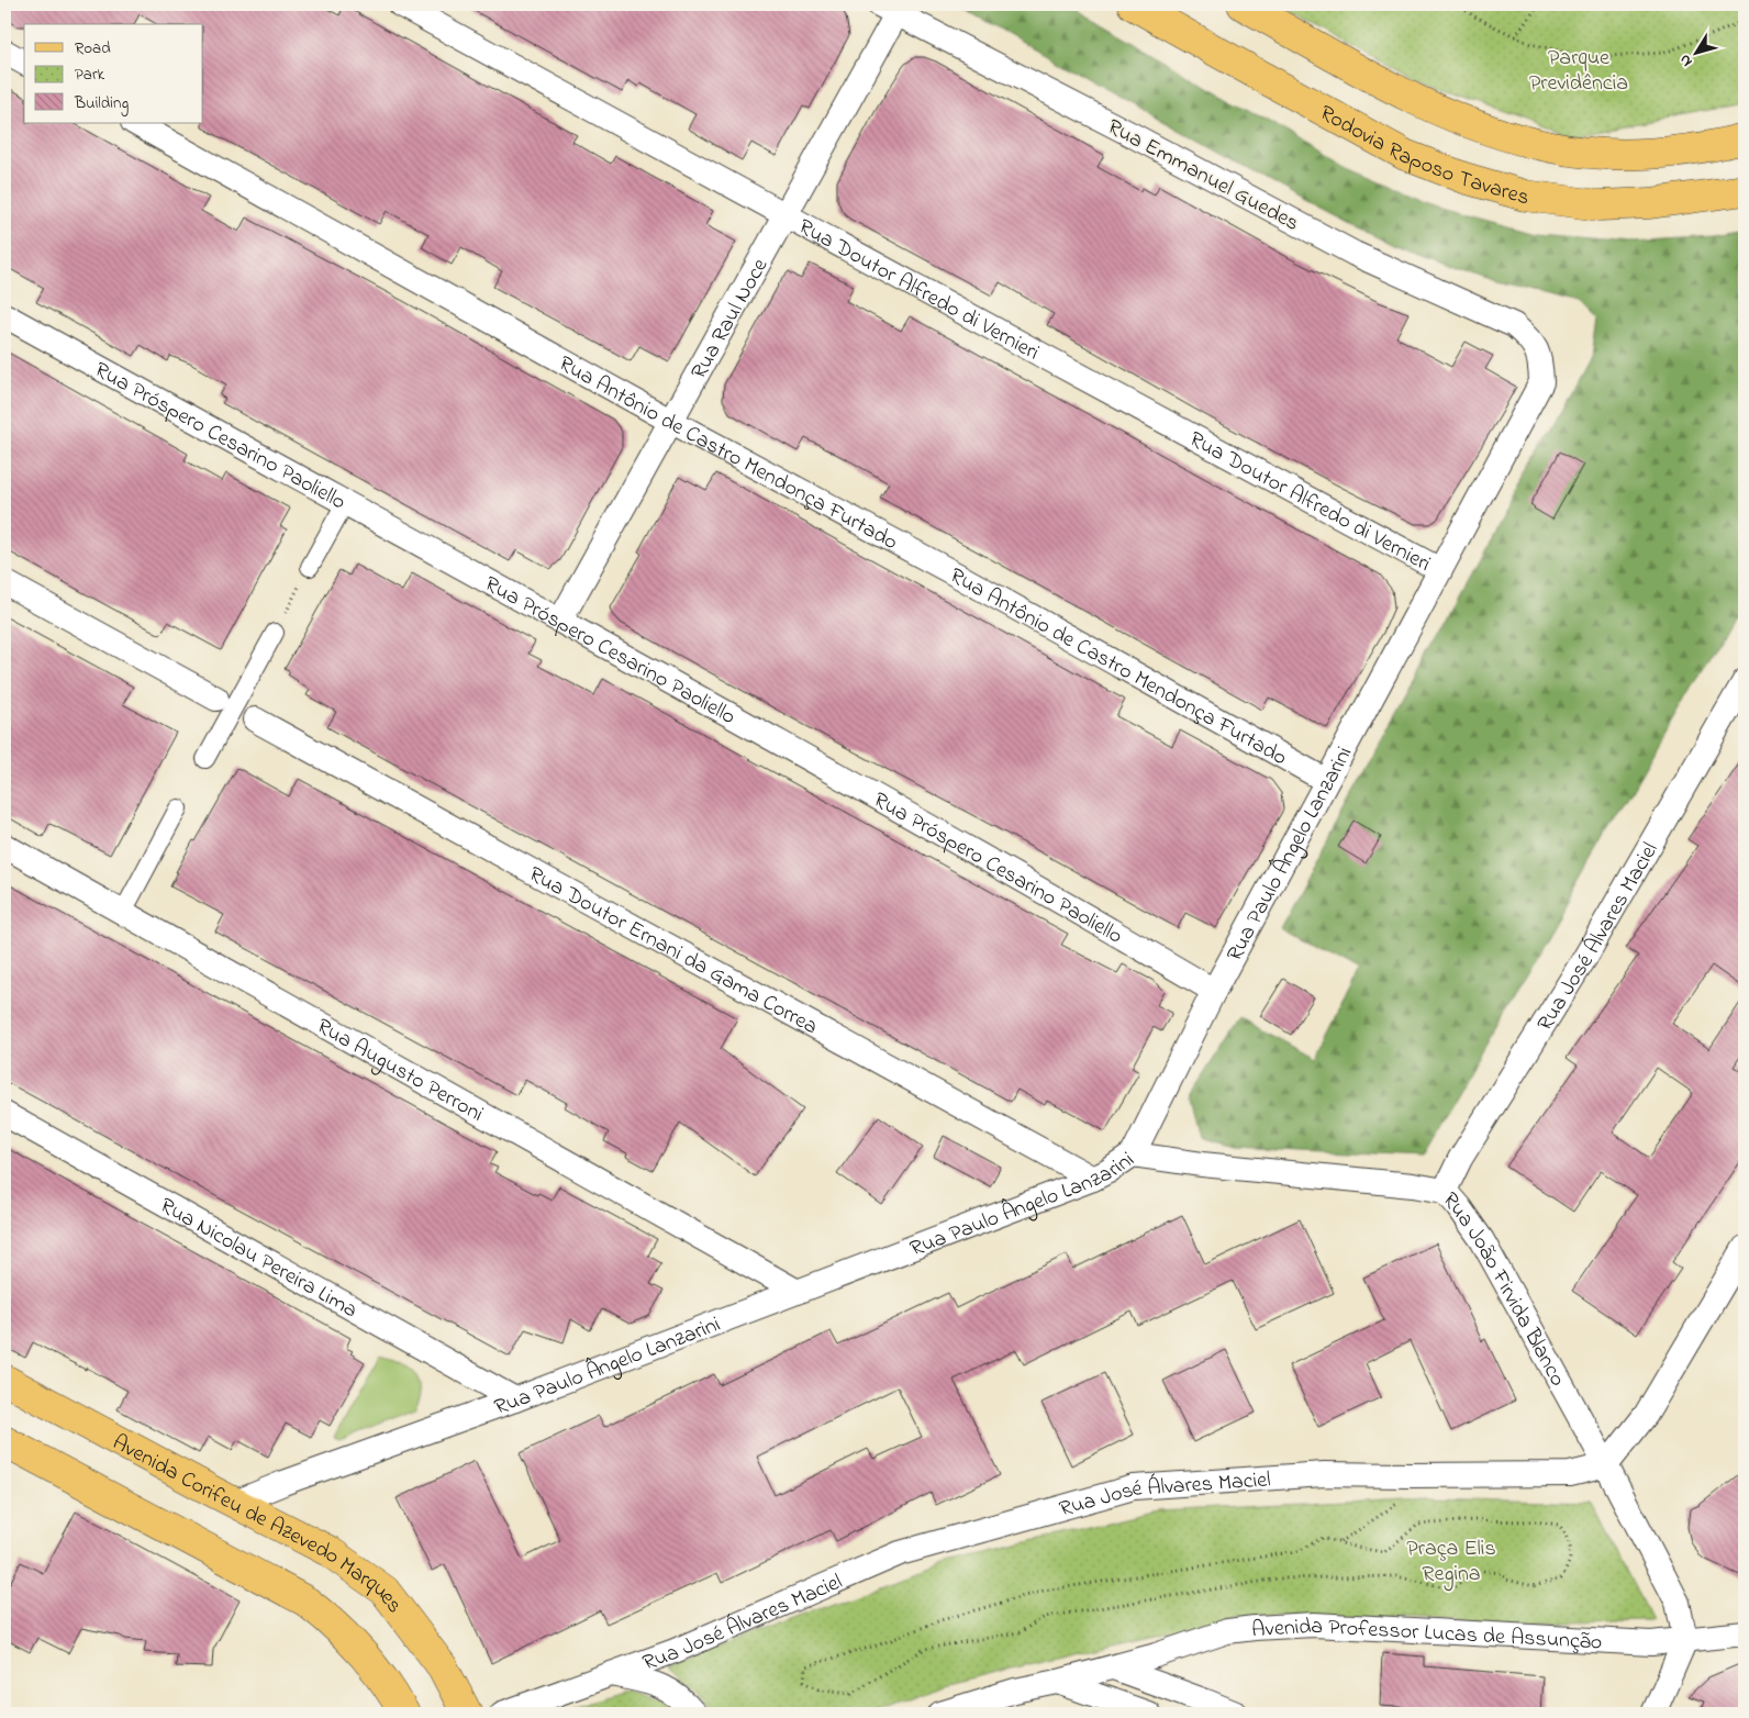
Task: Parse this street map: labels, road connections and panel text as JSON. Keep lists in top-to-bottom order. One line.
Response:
{"streets":{"main road":["Rodovia Raposo Tavares","Avenida Corifeu de Azevedo Marques"],"street":["Rua Emmanuel Guedes","Rua Doutor Alfredo di Vernieri","Rua Raul Noce","Rua Próspero Cesarino Paoliello","Rua Antônio de Castro Mendonça Furtado","Rua Paulo Ângelo Lanzarini","Rua José Álvares Maciel","Rua Doutor Ernani da Gama Correa","Rua Augusto Perroni","Rua Nicolau Pereira Lima","Rua João Firvida Blanco","Avenida Professor Lucas de Assunção"]},"crossings":[["Rua Emmanuel Guedes","Rua Raul Noce"],["Rua Emmanuel Guedes","Rua Paulo Ângelo Lanzarini"],["Rua Doutor Alfredo di Vernieri","Rua Raul Noce"],["Rua Doutor Alfredo di Vernieri","Rua Paulo Ângelo Lanzarini"],["Rua Raul Noce","Rua Próspero Cesarino Paoliello"],["Rua Raul Noce","Rua Antônio de Castro Mendonça Furtado"],["Rua Próspero Cesarino Paoliello","Rua Paulo Ângelo Lanzarini"],["Rua Antônio de Castro Mendonça Furtado","Rua Paulo Ângelo Lanzarini"],["Rua Paulo Ângelo Lanzarini","Rua Doutor Ernani da Gama Correa"],["Rua Paulo Ângelo Lanzarini","Rua Augusto Perroni"],["Rua Paulo Ângelo Lanzarini","Rua Nicolau Pereira Lima"],["Rua Paulo Ângelo Lanzarini","Rua João Firvida Blanco"],["Rua Paulo Ângelo Lanzarini","Avenida Corifeu de Azevedo Marques"],["Rua José Álvares Maciel","Rua João Firvida Blanco"],["Rua João Firvida Blanco","Avenida Professor Lucas de Assunção"]],"parks":["Parque Previdência","Praça Elis Regina"],"legend":["Road","Park","Building"],"north":"bottom left"}
